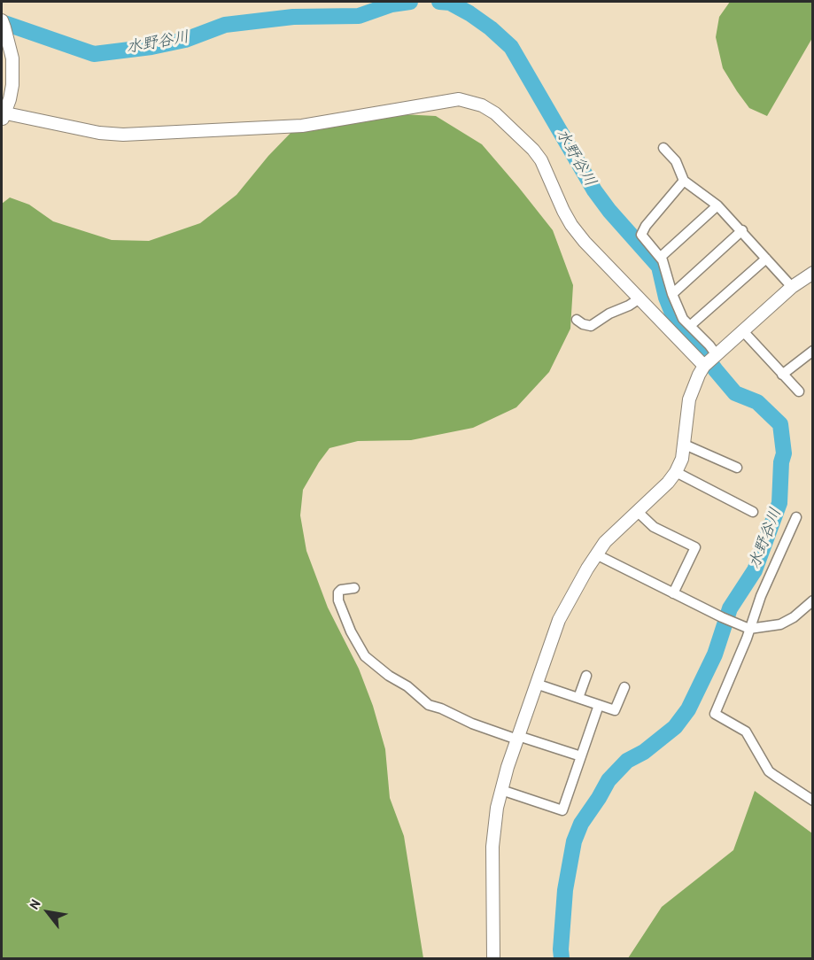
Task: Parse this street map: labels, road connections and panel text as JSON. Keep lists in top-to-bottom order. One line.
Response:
{"water":["水野谷川"],"north":"top left"}
